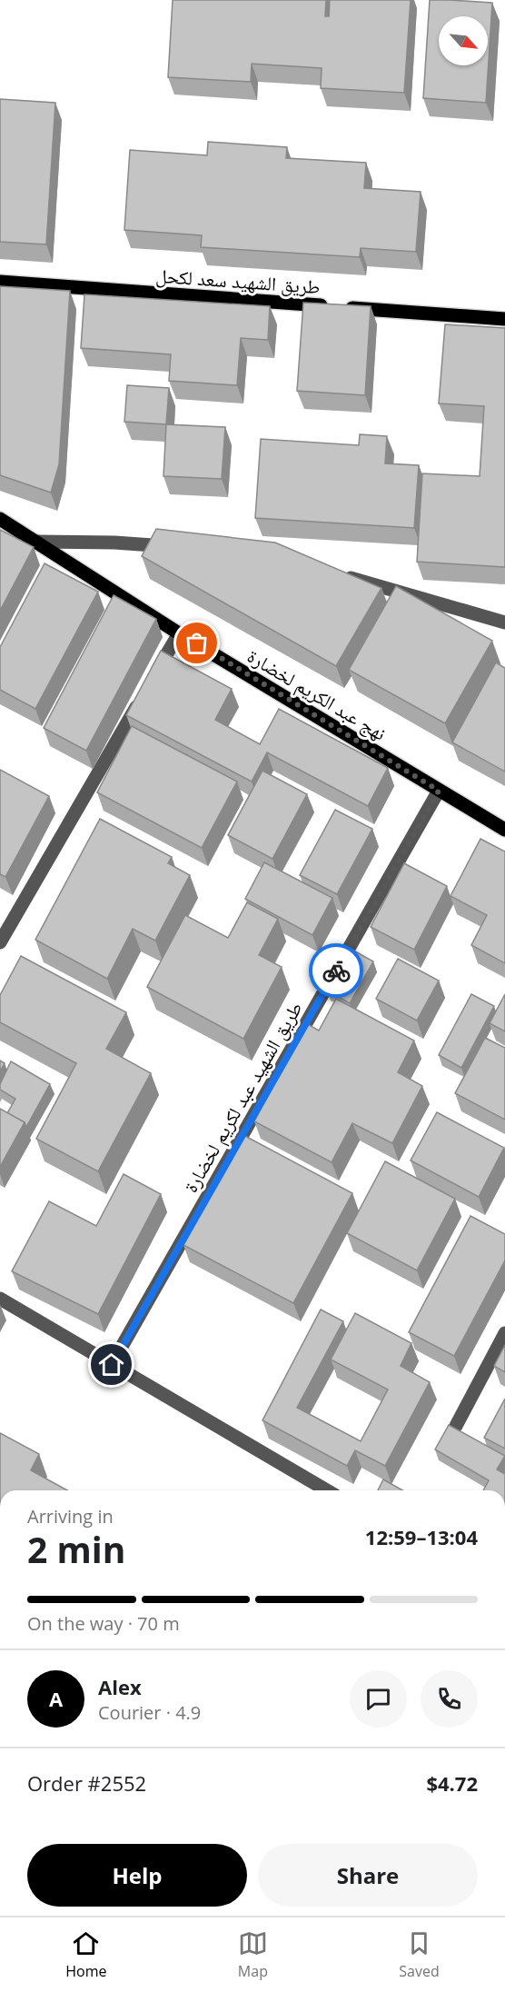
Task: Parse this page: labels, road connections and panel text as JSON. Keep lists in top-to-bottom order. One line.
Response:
{"streets":{"main road":["طريق الشهيد سعد لكحل","نهج عبد الكريم لخضارة"],"street":["طريق الشهيد عبد لكريم لخضارة"]},"crossings":[["نهج عبد الكريم لخضارة","طريق الشهيد عبد لكريم لخضارة"]],"north":"bottom right","page":{"heading":["2 min","Arriving in","12:59–13:04"],"panel":["Alex","Courier · 4.9","Order #2552","$4.72"],"bar":"On the way · 70 m","round":"A","buttons":["Help","Share"],"tabs":["Home","Map","Saved"]}}
